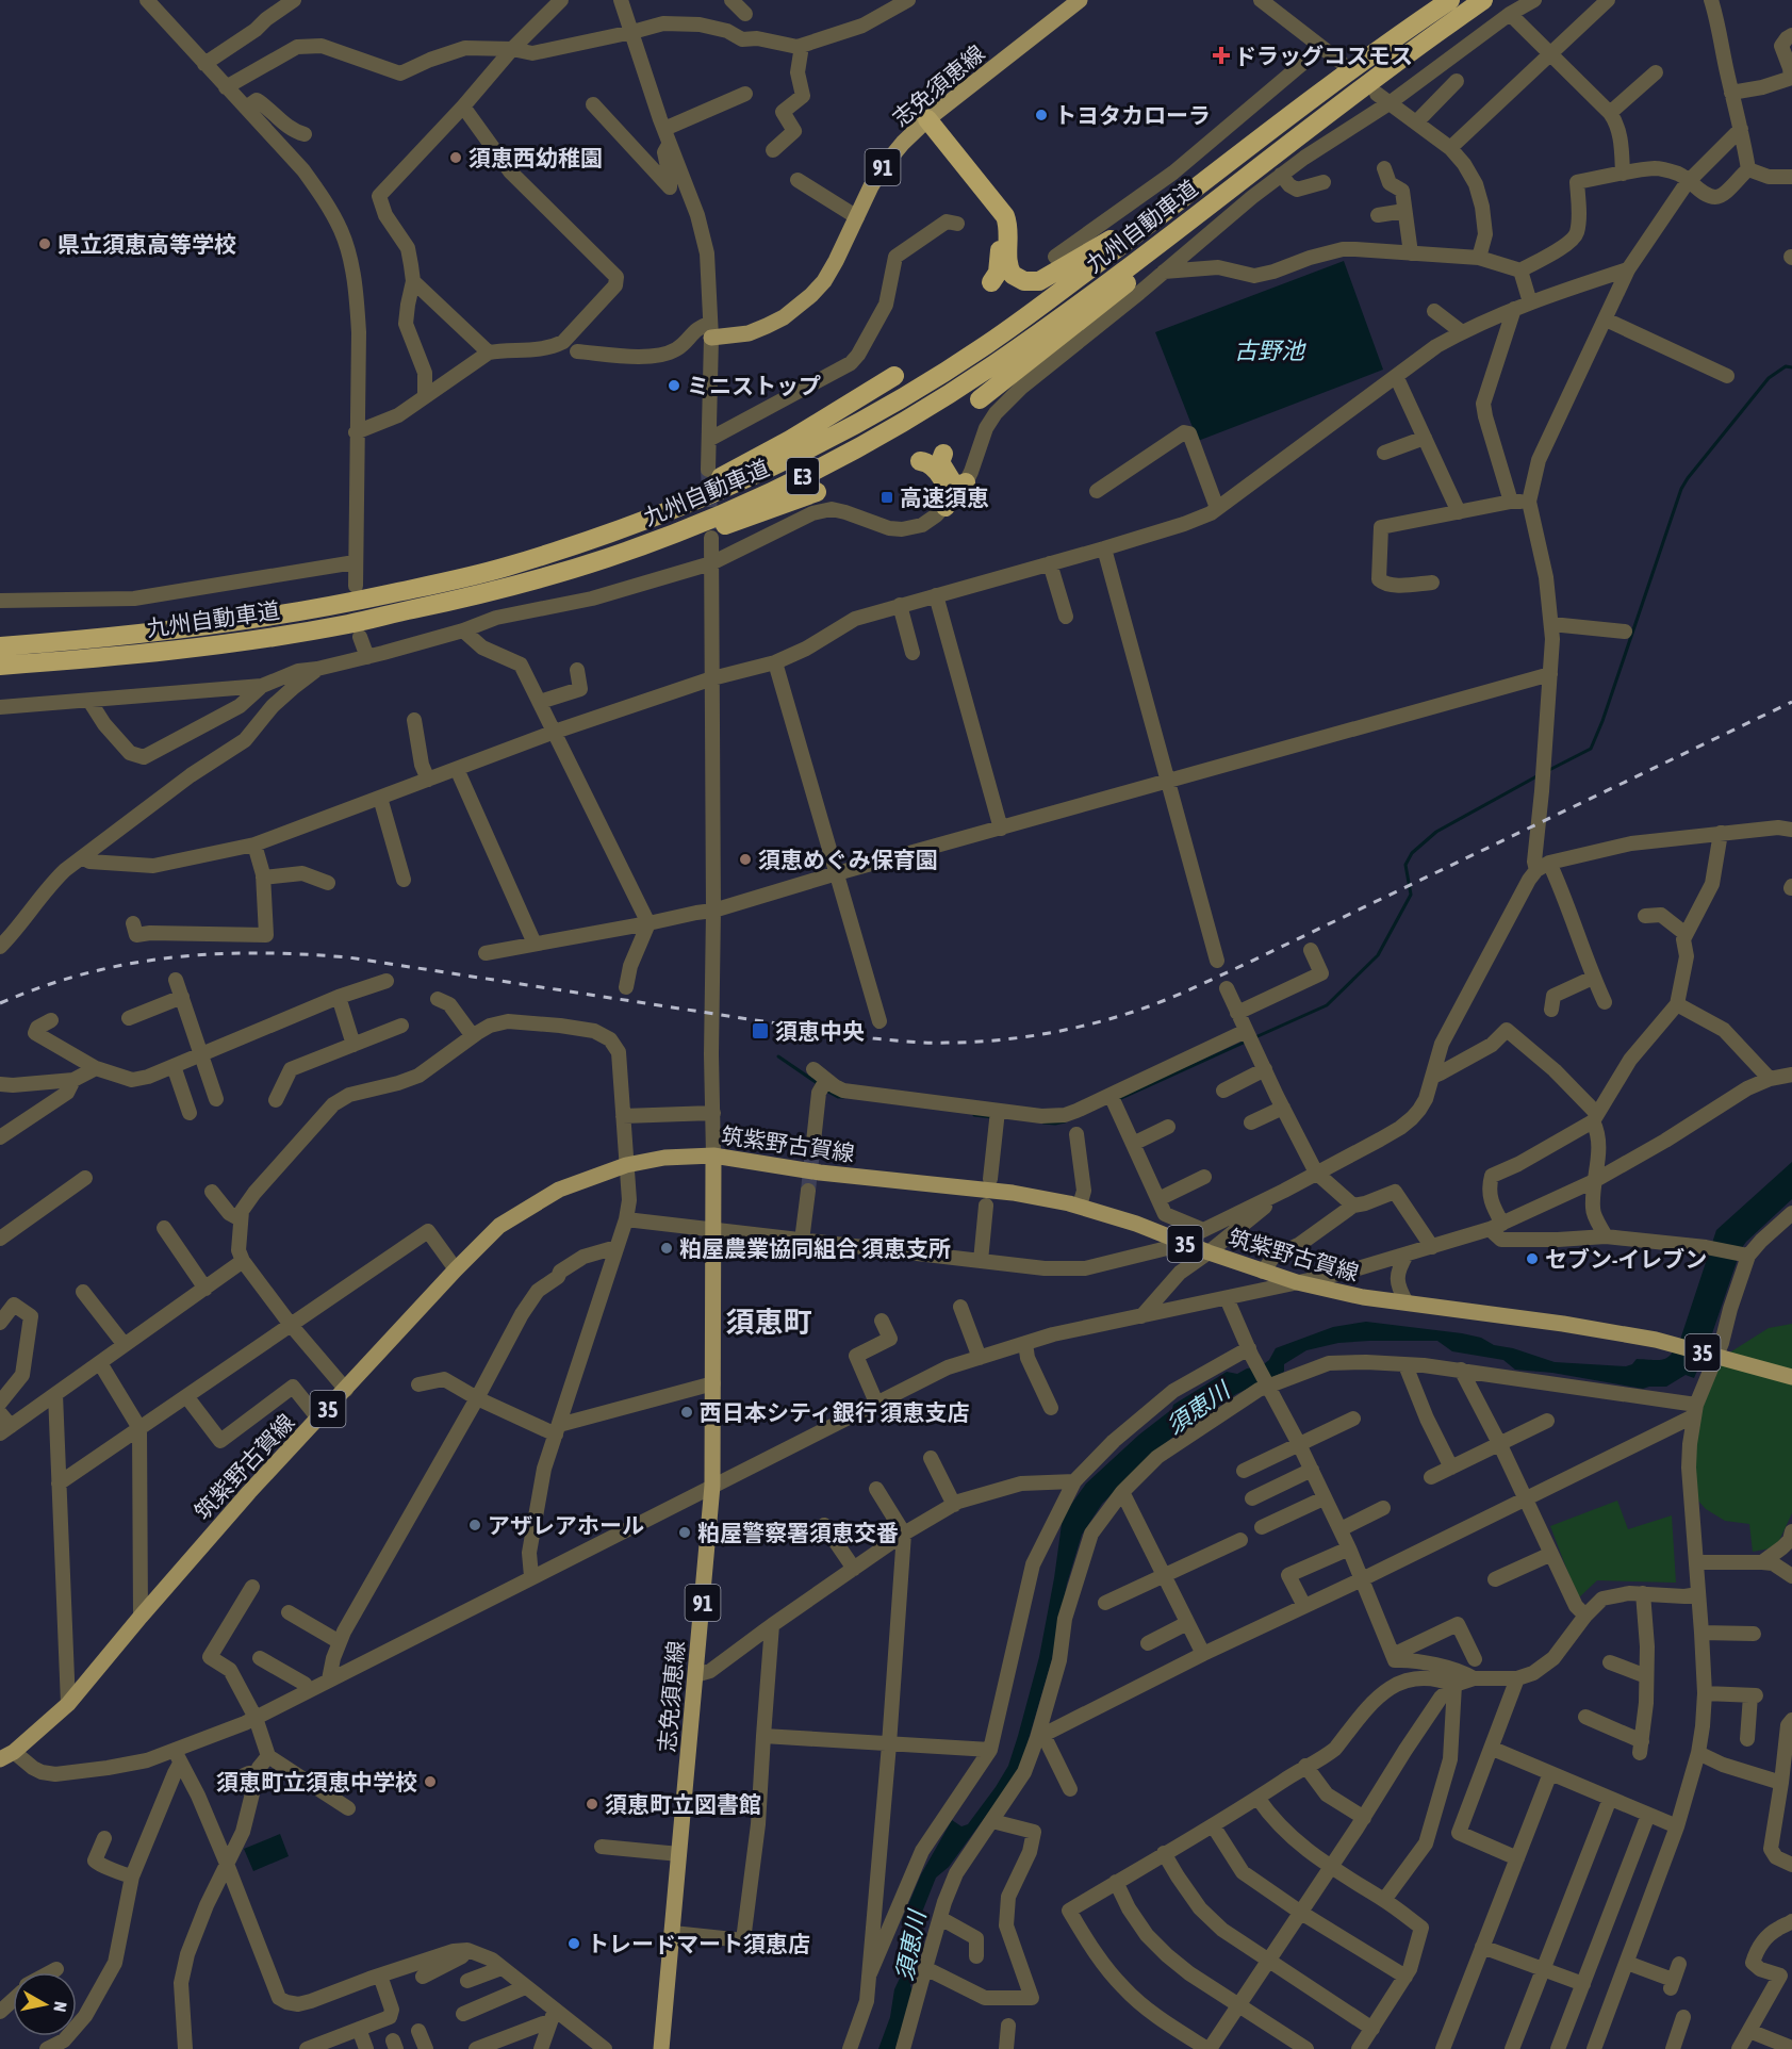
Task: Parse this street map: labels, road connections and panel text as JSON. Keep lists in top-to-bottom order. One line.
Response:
{"streets":{"highway":["九州自動車道","E3"],"main road":["志免須恵線","91","筑紫野古賀線","35"]},"crossings":[["志免須恵線","筑紫野古賀線"]],"districts":["須恵町"],"water":["古野池","須恵川"],"places":{"health":["ドラッグコスモス"],"other":["トヨタカローラ","須恵西幼稚園","県立須恵高等学校","ミニストップ","須恵めぐみ保育園","粕屋農業協同組合 須恵支所","セブン-イレブン","西日本シティ銀行 須恵支店","アザレアホール","粕屋警察署須恵交番","須恵町立須恵中学校","須恵町立図書館","トレードマート須恵店"],"transit":["高速須恵","須恵中央"]},"north":"right"}
